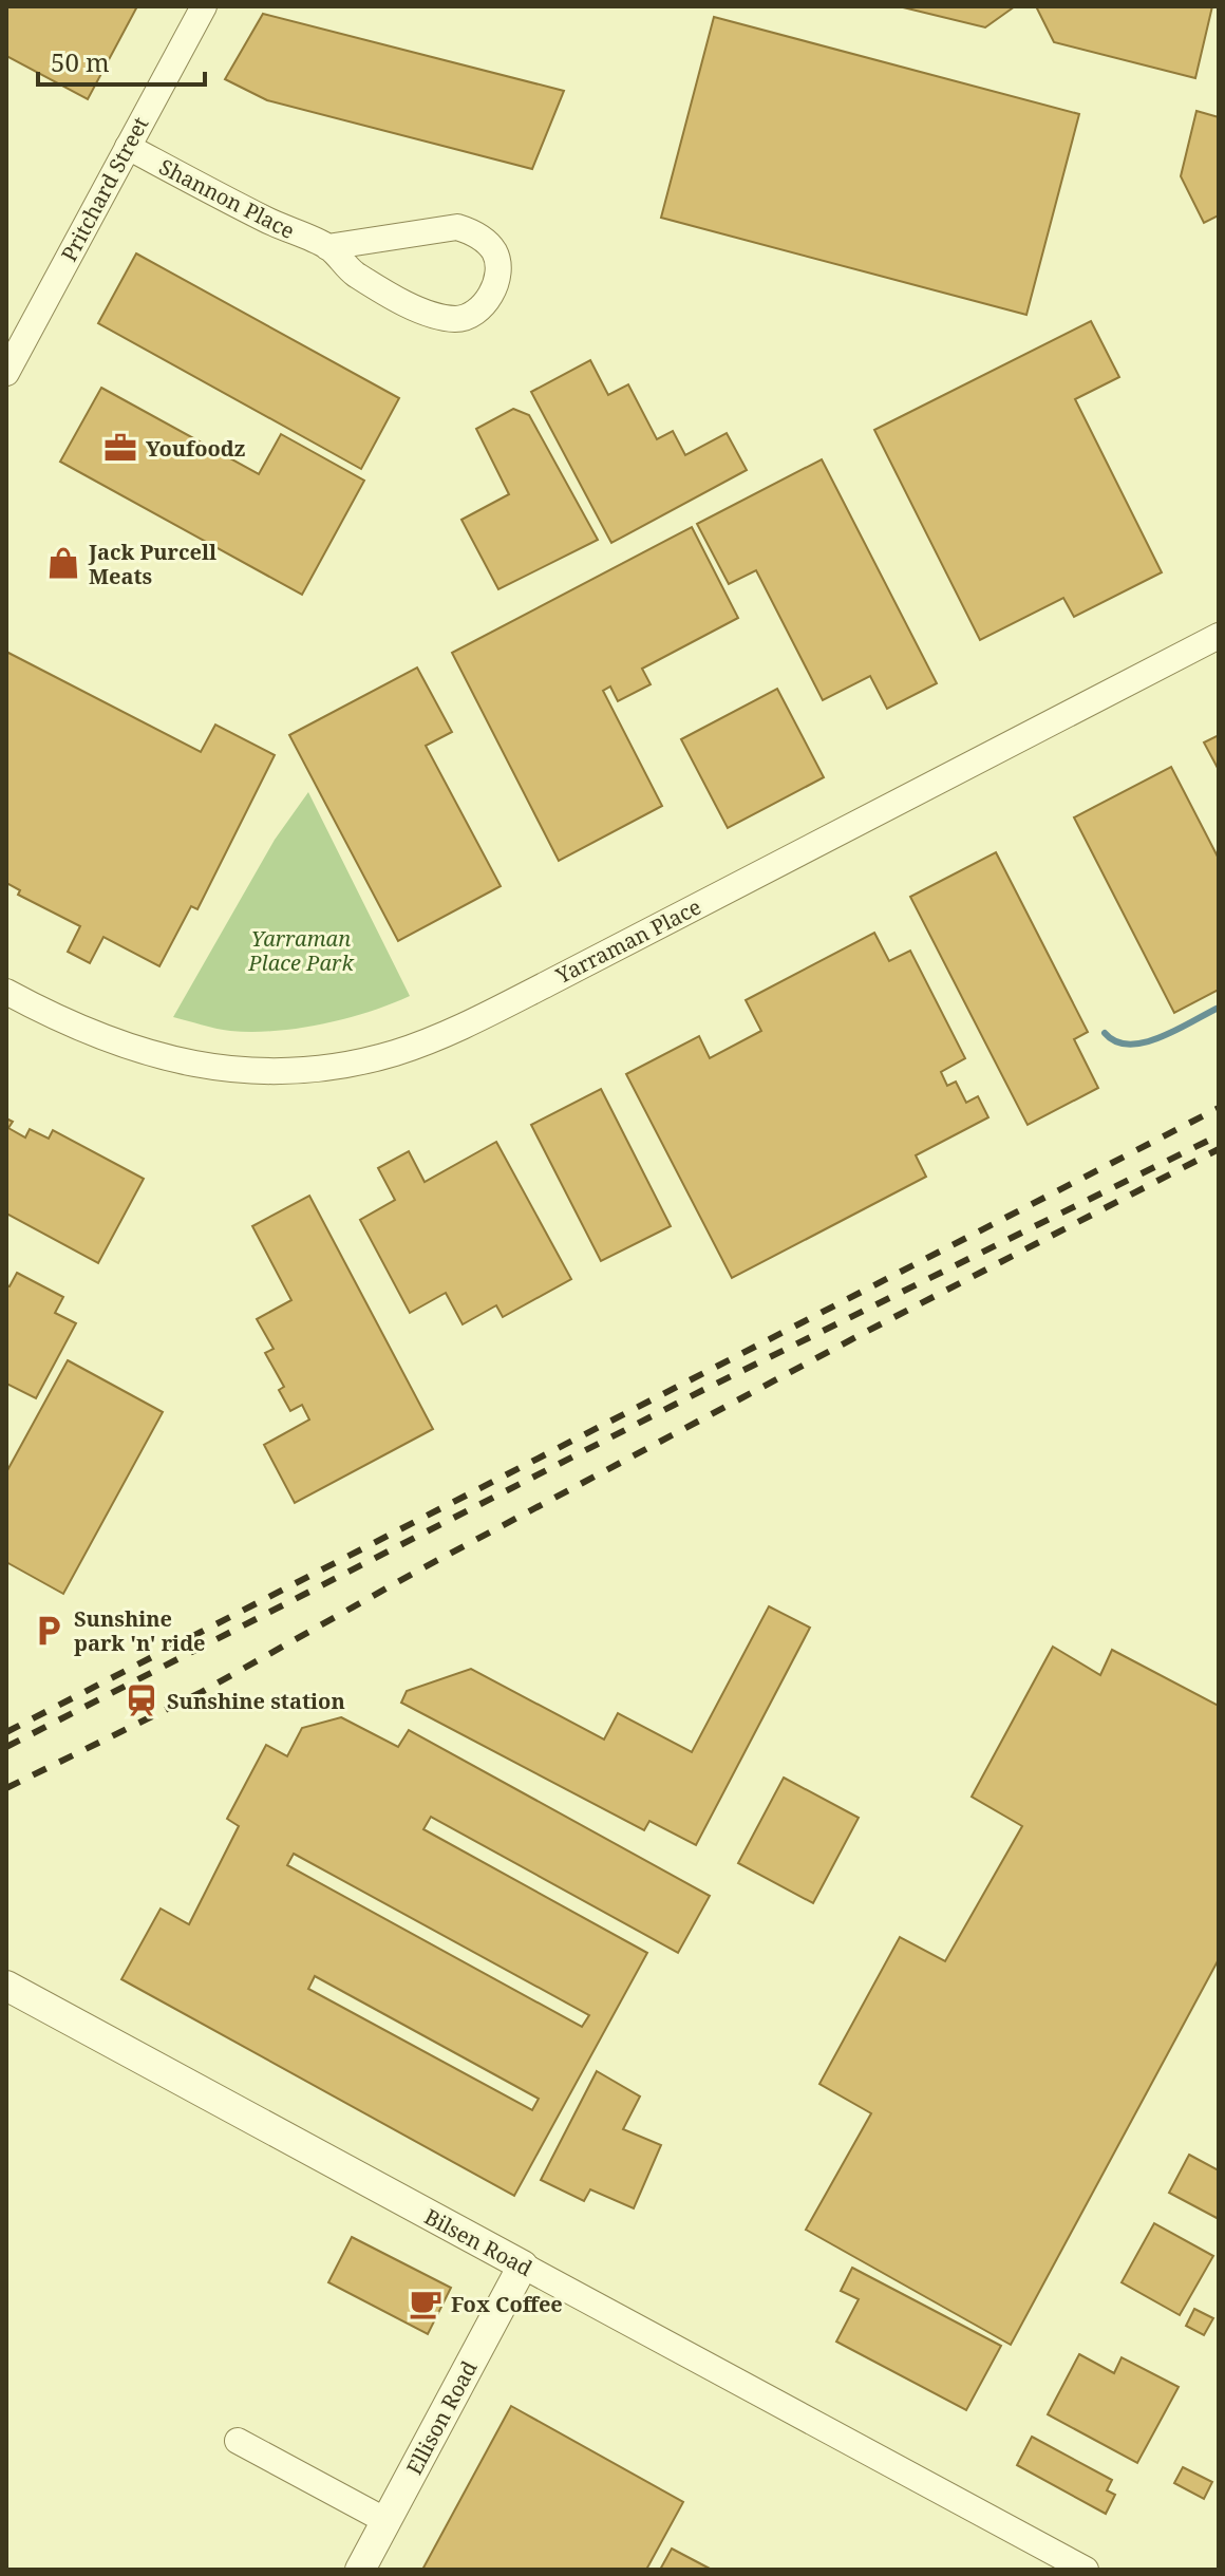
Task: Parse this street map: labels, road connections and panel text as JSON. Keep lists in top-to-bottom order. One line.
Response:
{"streets":{"street":["Pritchard Street","Shannon Place","Yarraman Place","Bilsen Road","Ellison Road"]},"crossings":[["Pritchard Street","Shannon Place"],["Bilsen Road","Ellison Road"]],"parks":["Yarraman Place Park"],"places":{"office":["Youfoodz"],"shop":["Jack Purcell Meats"],"parking":["Sunshine park 'n' ride"],"station":["Sunshine station"],"cafe":["Fox Coffee"]},"scale_bar":"50 m"}
